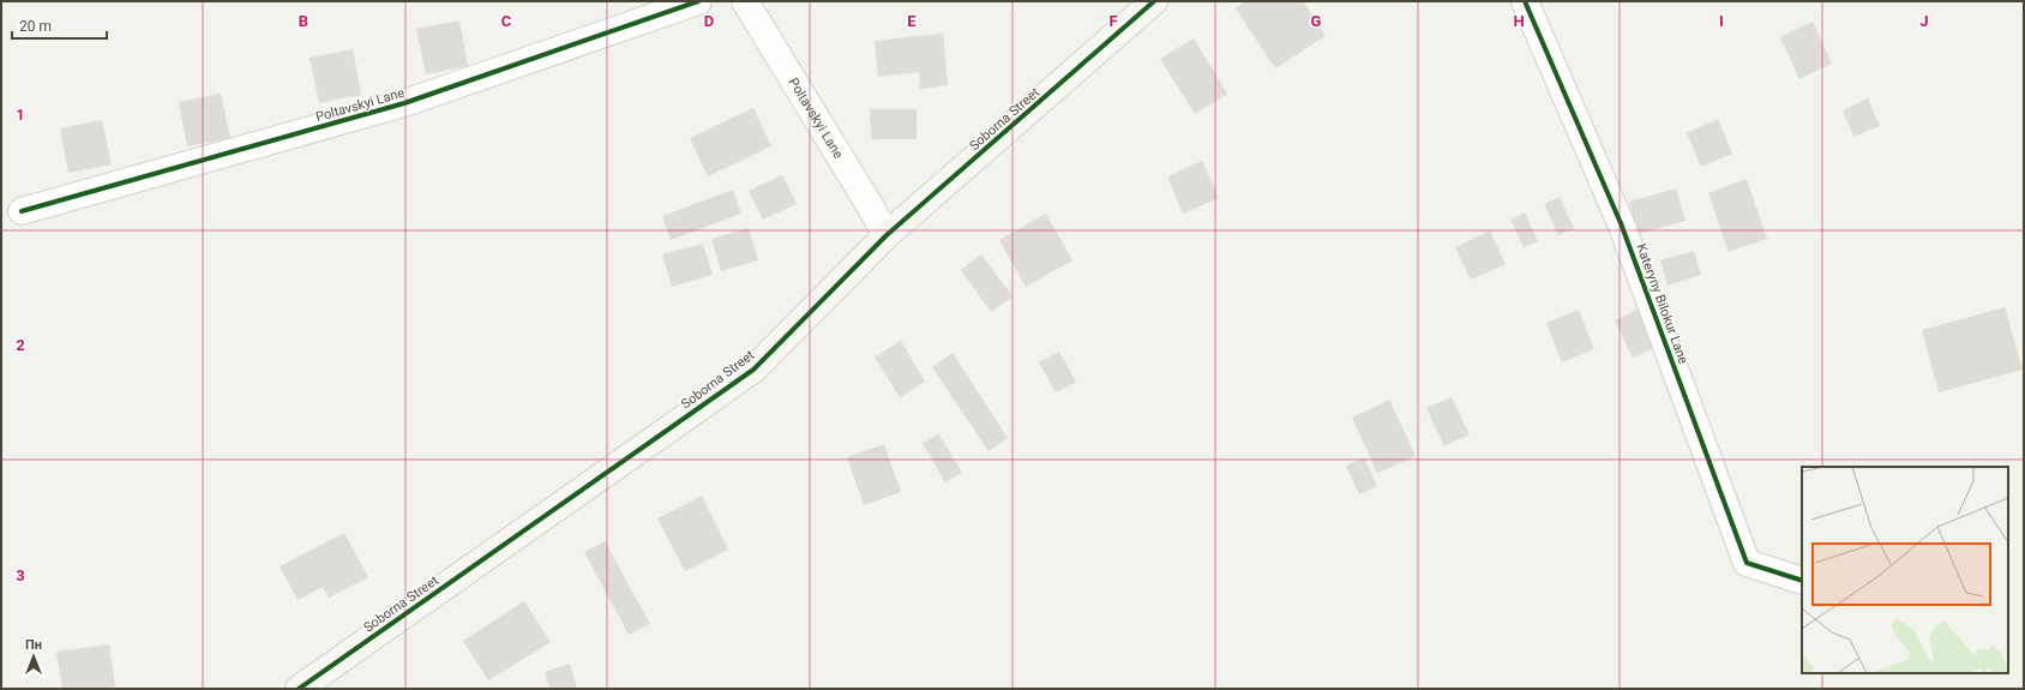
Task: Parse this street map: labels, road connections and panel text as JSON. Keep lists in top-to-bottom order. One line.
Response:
{"streets":{"street":["Poltavskyi Lane","Soborna Street","Kateryny Bilokur Lane"]},"crossings":[["Poltavskyi Lane","Soborna Street"]],"scale_bar":"20 m","north":"top","grid":{"columns":["B","C","D","E","F","G","H","I","J"],"rows":["1","2","3"]}}
